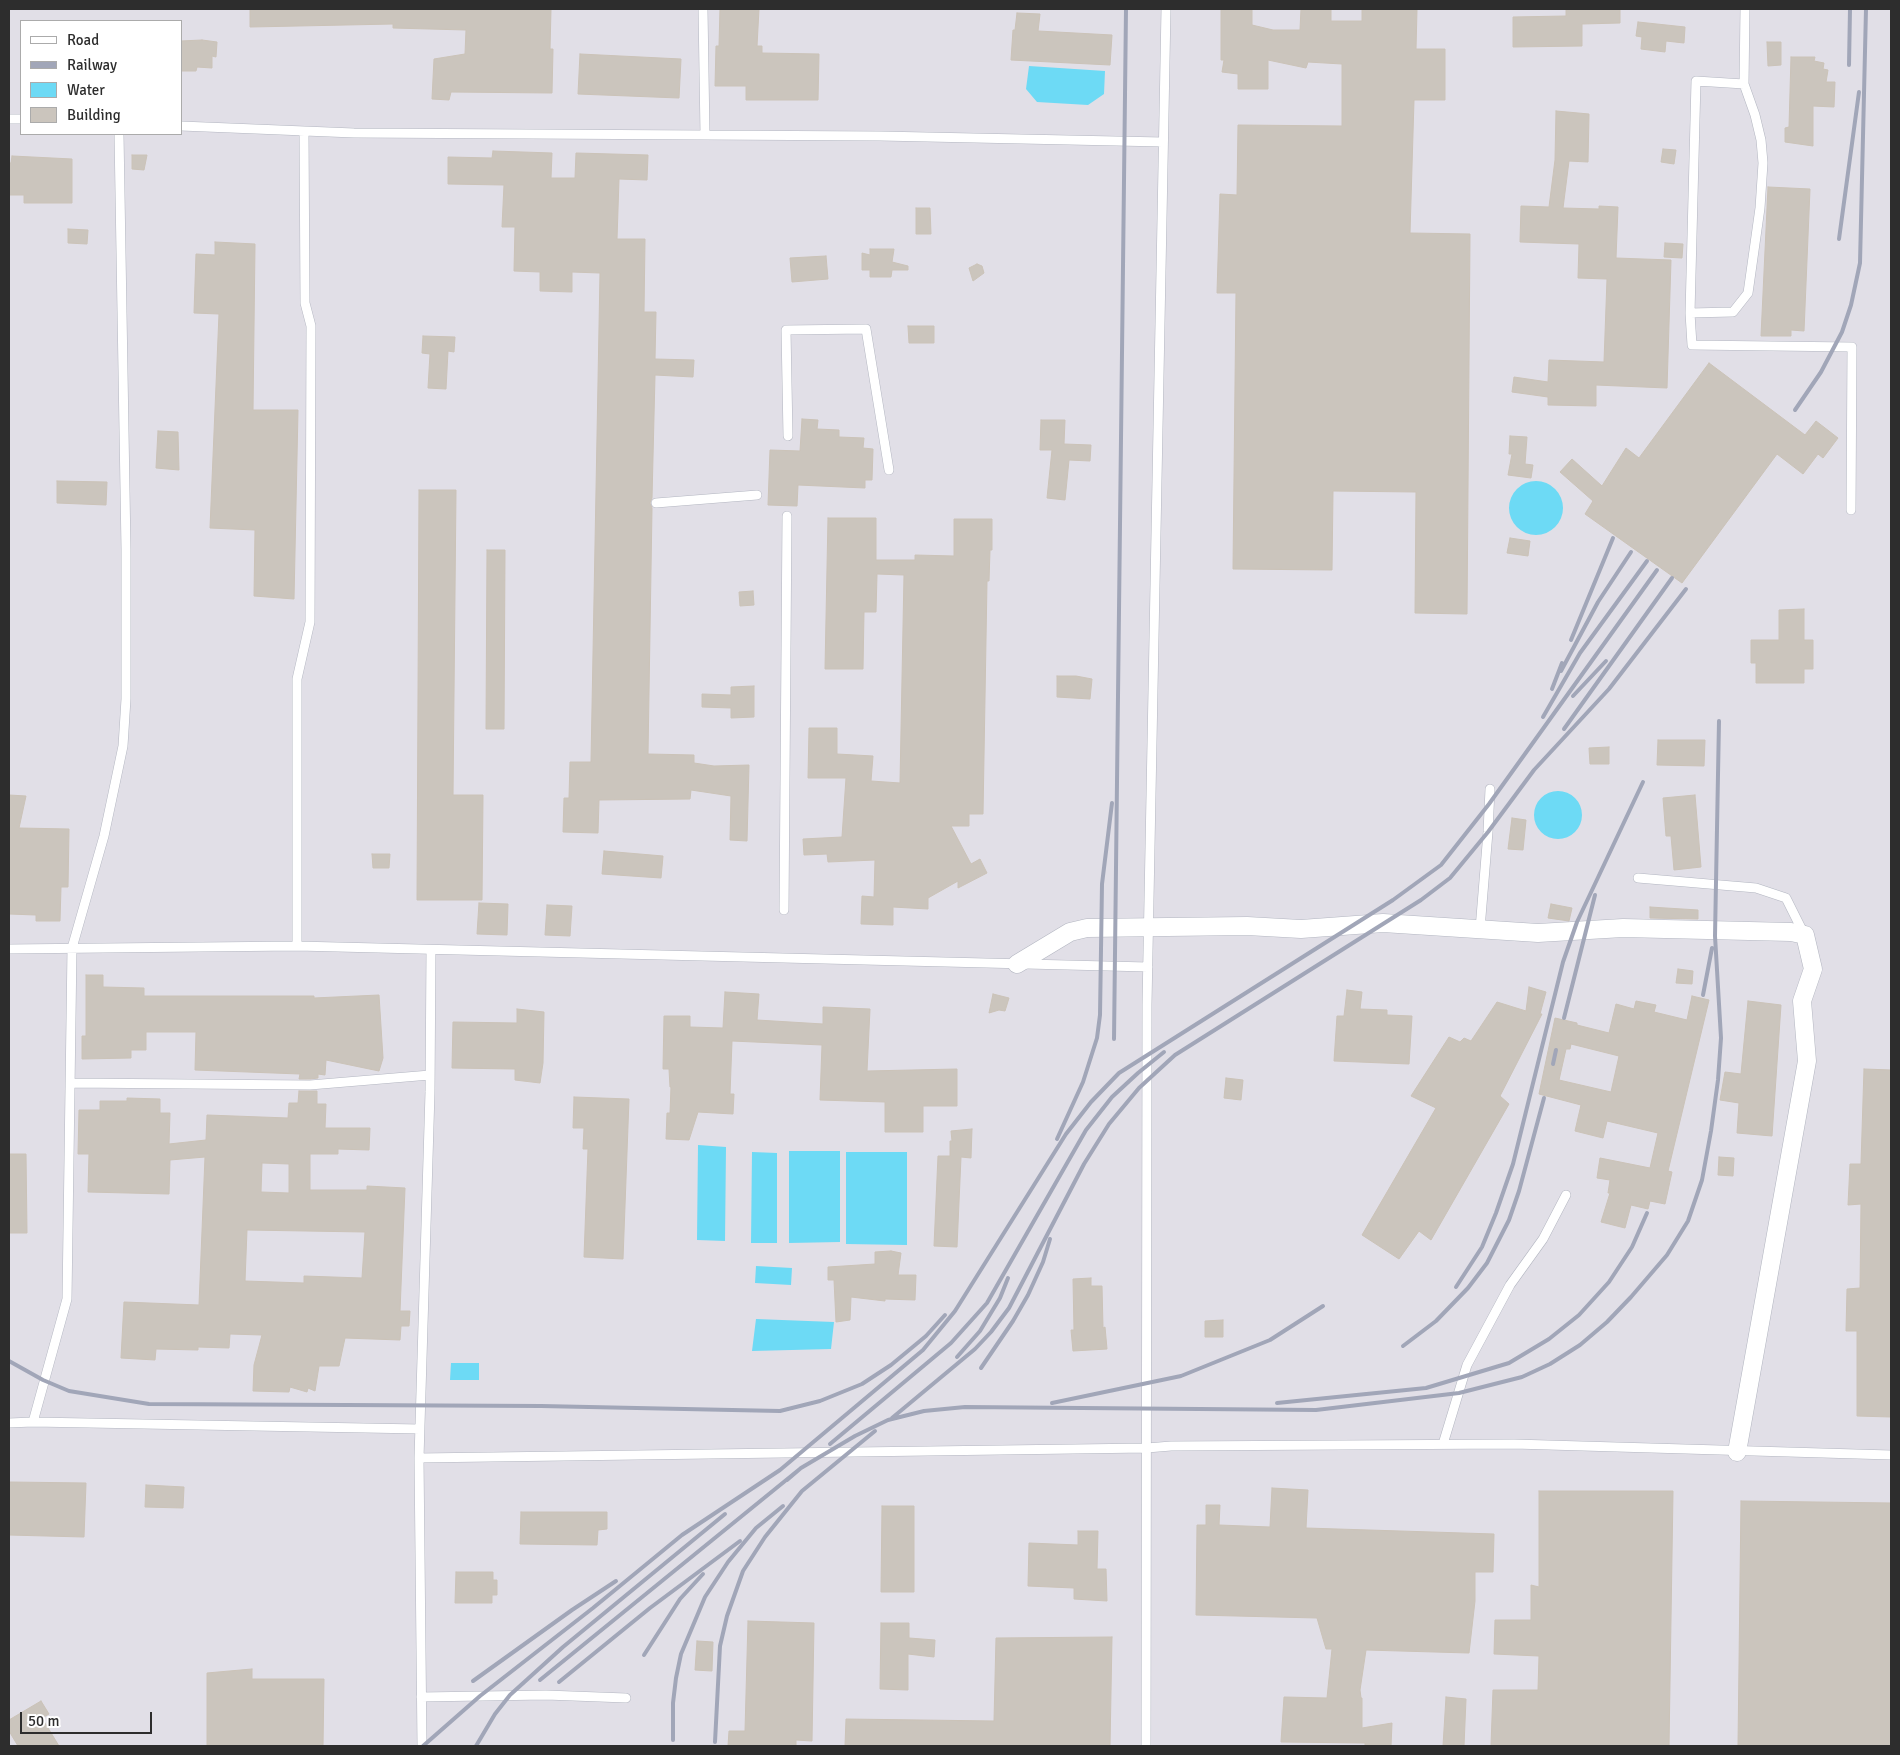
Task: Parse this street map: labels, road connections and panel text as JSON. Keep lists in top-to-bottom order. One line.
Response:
{"legend":["Road","Railway","Water","Building"],"scale_bar":"50 m"}
